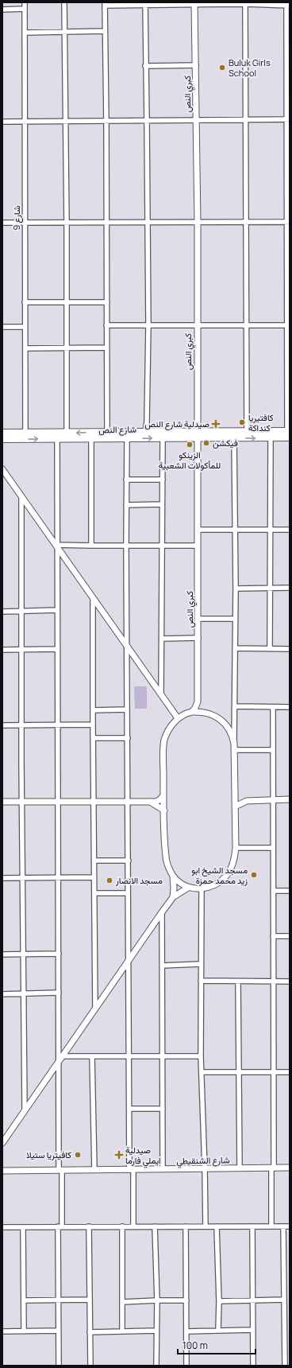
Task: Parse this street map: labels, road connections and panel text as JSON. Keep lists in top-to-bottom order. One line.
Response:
{"streets":{"main road":["شارع النص"],"street":["كبري النص","شارع 9","شارع الشنقيطي"]},"crossings":[["كبري النص","شارع النص"],["شارع 9","شارع النص"]],"places":{"other":["Buluk Girls School","كافتيريا كنداكة","فيكشن","الزينكو للمأكولات الشعبية","مسجد الشيخ ابو زيد محمد حمزة","مسجد الانصار","كافيتريا ستيلا"],"health":["صيدلية شارع النص","صيدلية ايملي فارما"]},"scale_bar":"100 m"}
